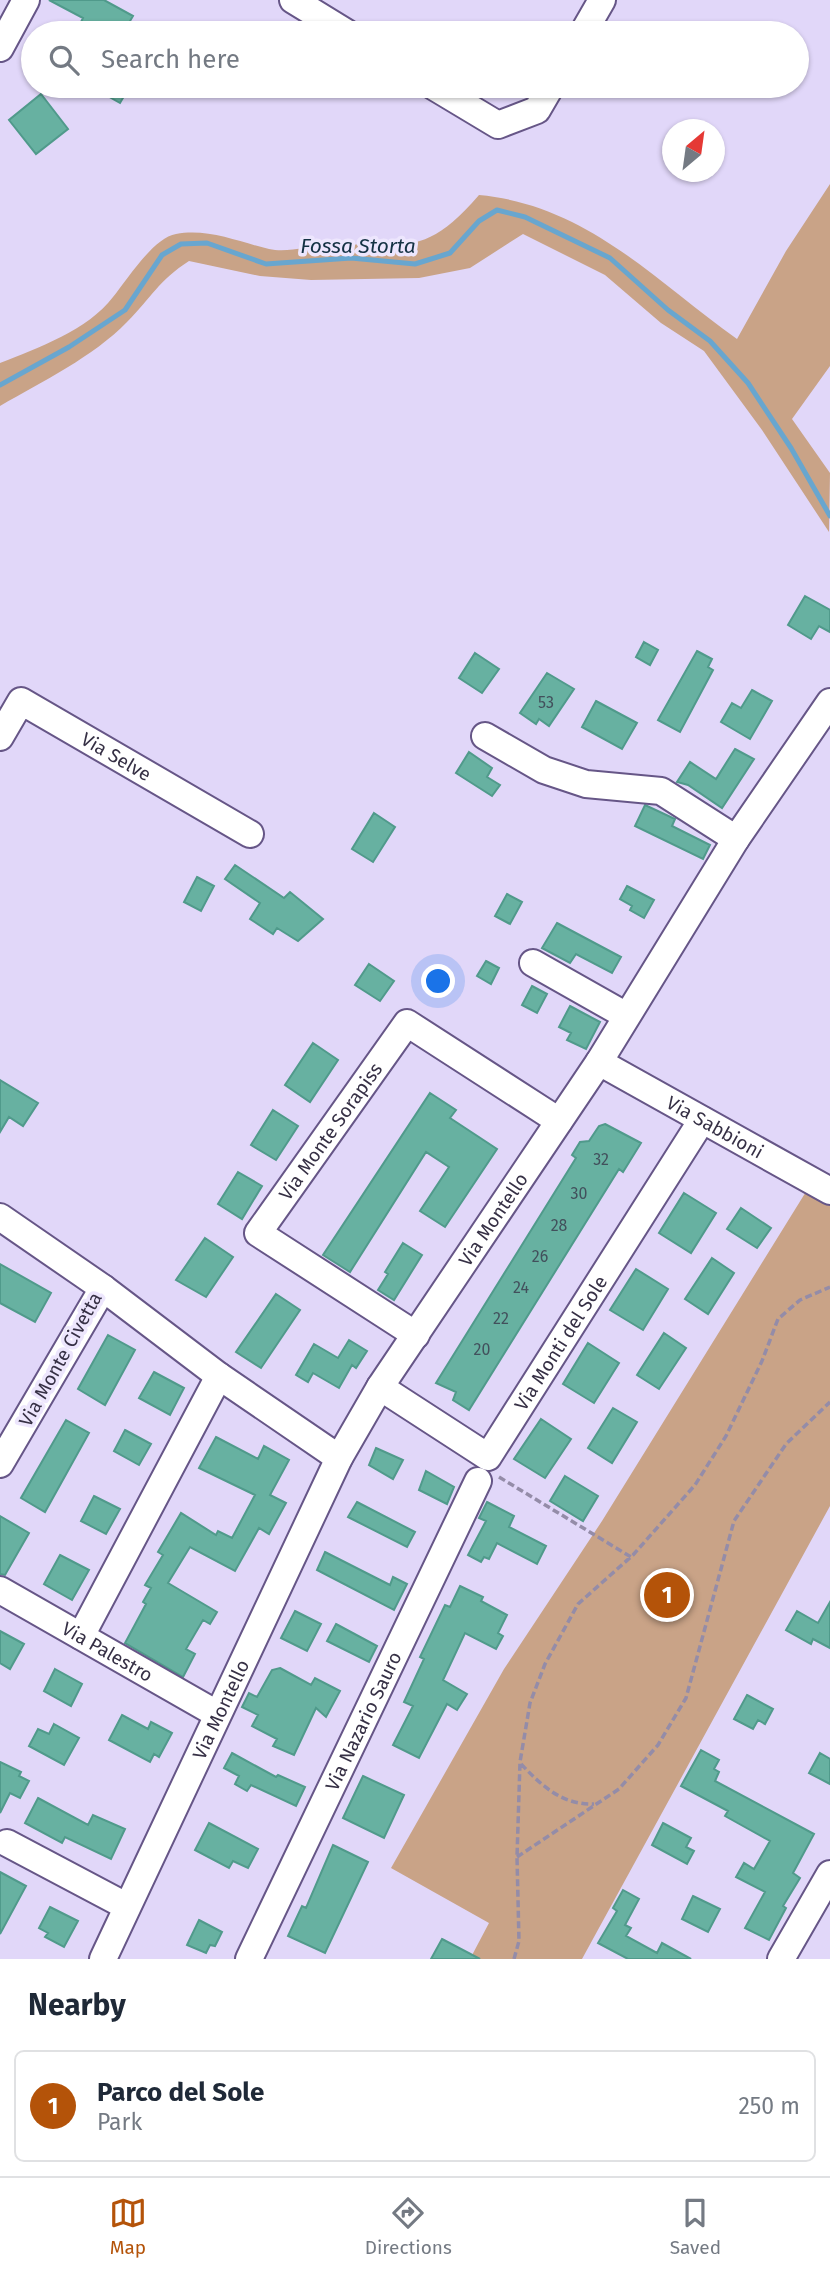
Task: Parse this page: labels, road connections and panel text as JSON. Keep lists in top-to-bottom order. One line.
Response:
{"streets":{"street":["Via Selve","Via Sabbioni","Via Monte Sorapiss","Via Montello","Via Monti del Sole","Via Monte Civetta","Via Palestro","Via Nazario Sauro"]},"crossings":[["Via Sabbioni","Via Montello"],["Via Sabbioni","Via Monti del Sole"],["Via Monte Sorapiss","Via Montello"],["Via Montello","Via Monti del Sole"],["Via Montello","Via Palestro"]],"water":["Fossa Storta"],"house_numbers":["53","32","30","28","26","24","22","20"],"north":"top right","page":{"search":"Search here","pins":"1","heading":"Nearby","list":[{"mark":"1","name":"Parco del Sole","note":"Park","value":"250 m"}],"nav":["Map","Directions","Saved"]}}
